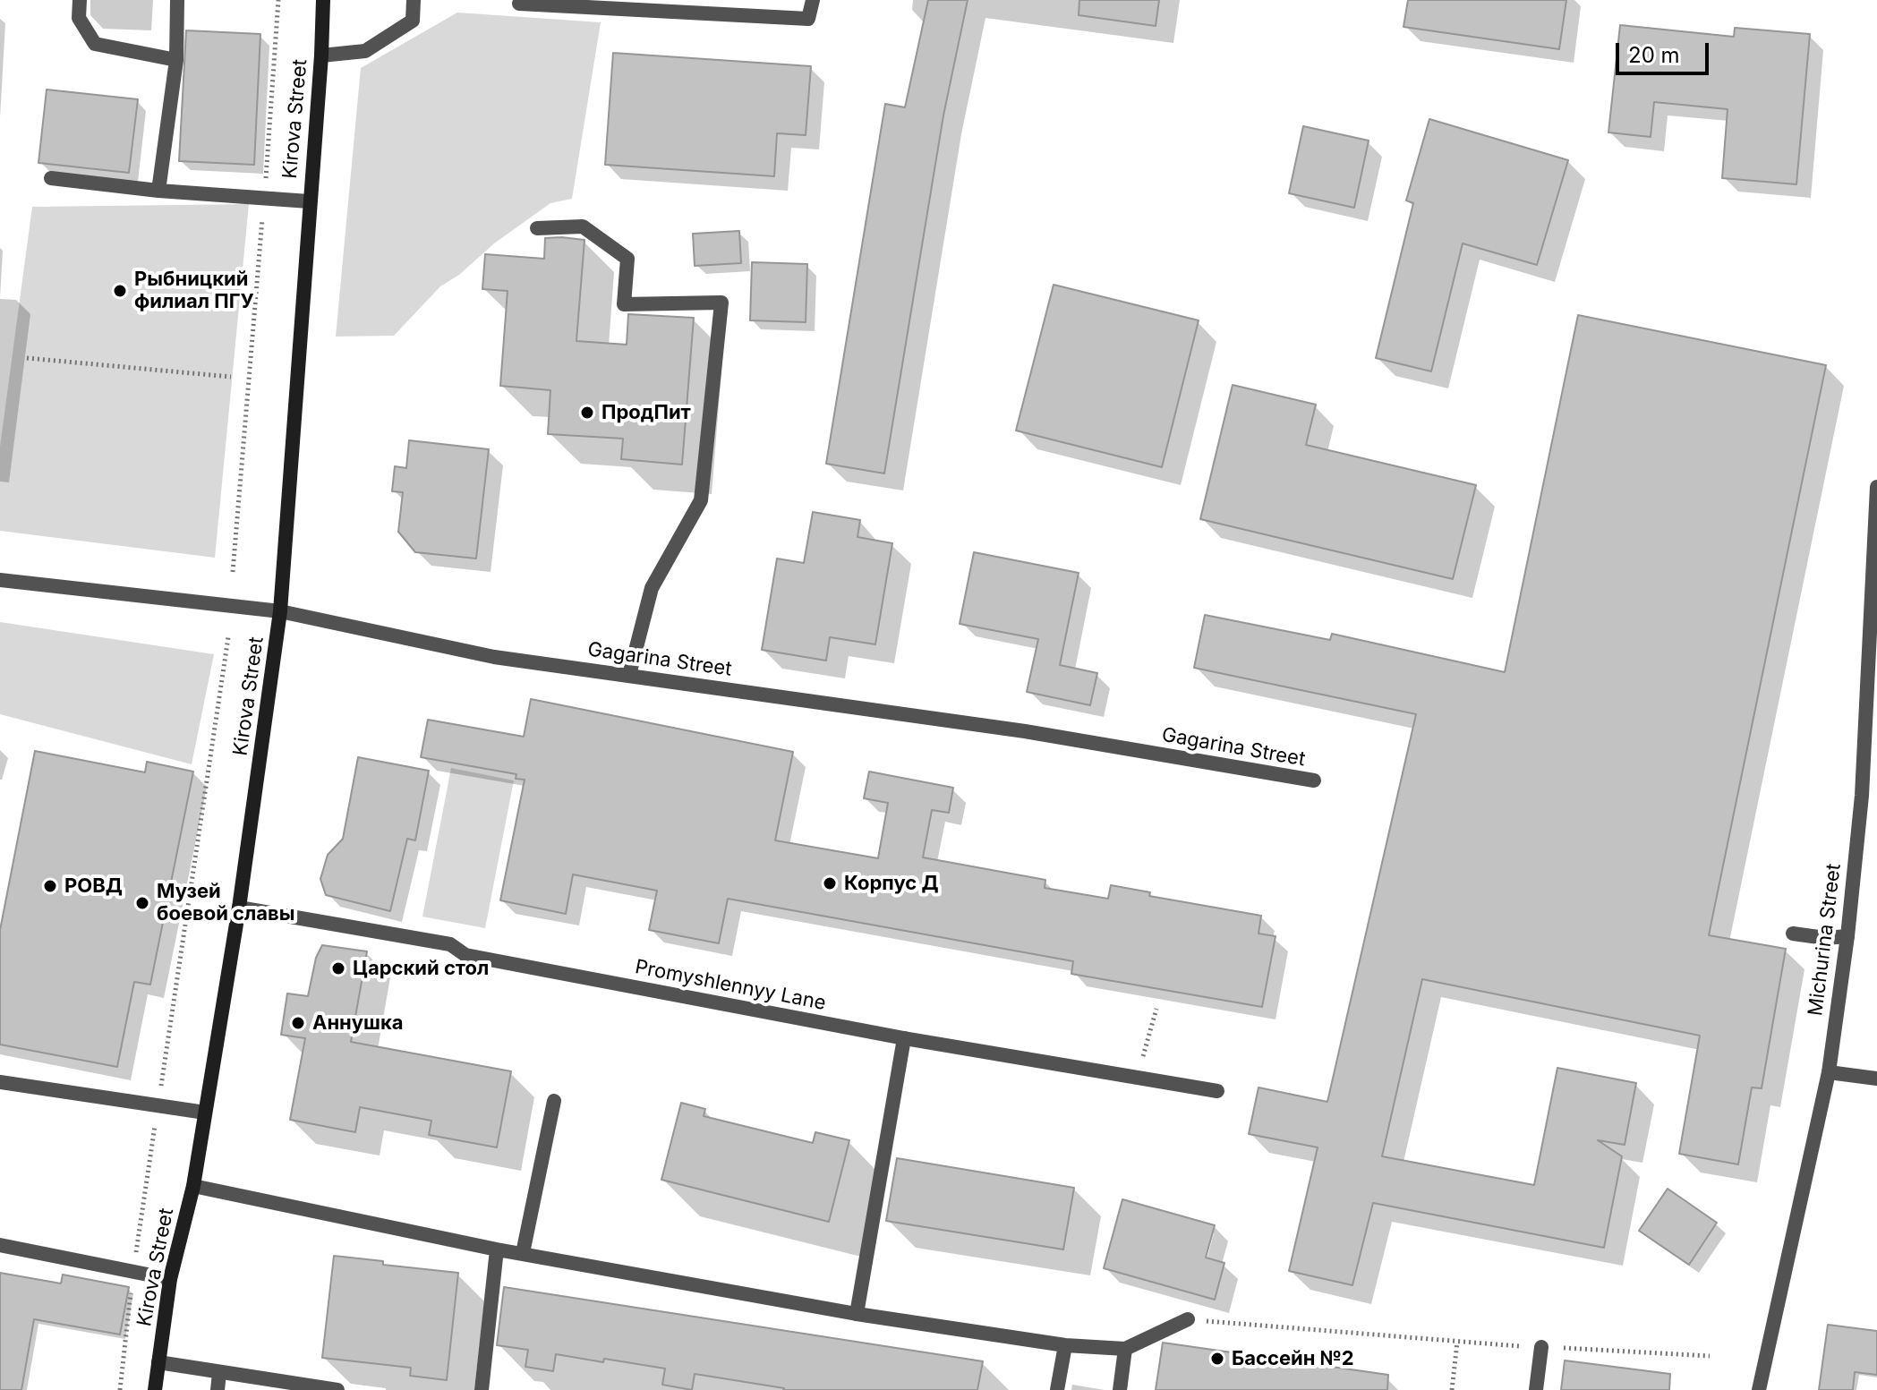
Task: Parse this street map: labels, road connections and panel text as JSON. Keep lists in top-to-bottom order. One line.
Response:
{"streets":{"main road":["Kirova Street"],"street":["Gagarina Street","Michurina Street","Promyshlennyy Lane"]},"crossings":[["Kirova Street","Gagarina Street"],["Kirova Street","Promyshlennyy Lane"]],"places":["Рыбницкий филиал ПГУ","ПродПит","Корпус Д","РОВД","Музей боевой славы","Царский стол","Аннушка","Бассейн №2"],"scale_bar":"20 m"}
